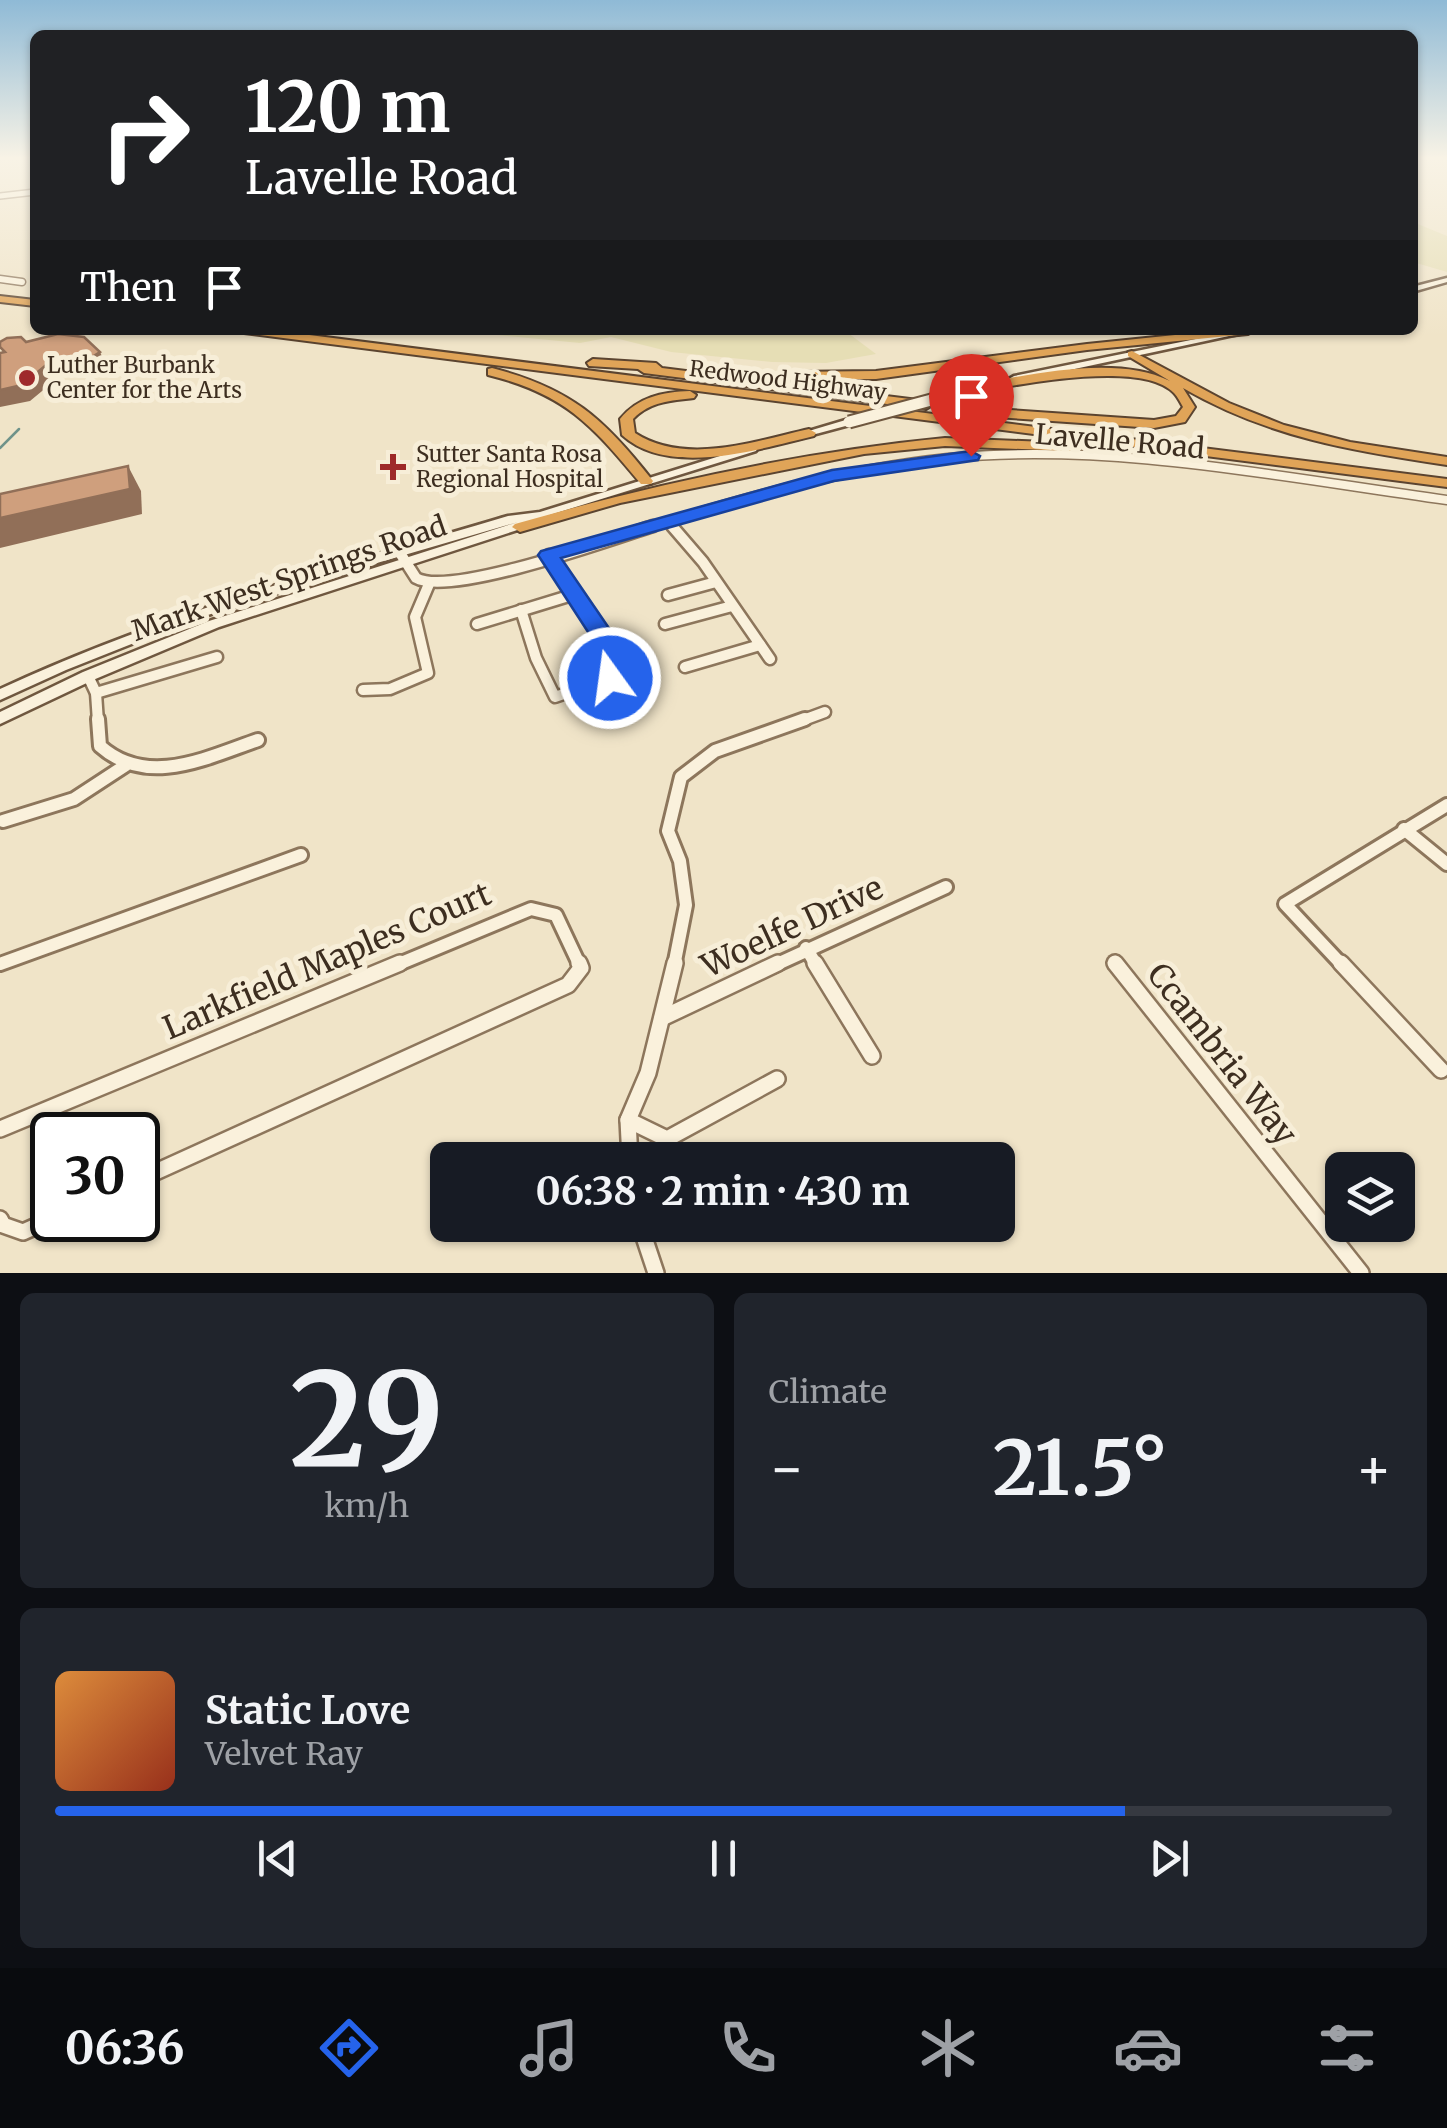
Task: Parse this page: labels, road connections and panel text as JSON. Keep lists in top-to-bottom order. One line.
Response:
{"streets":{"highway":["Redwood Highway"],"main road":["Mark West Springs Road"],"street":["Lavelle Road","Woelfe Drive","Larkfield Maples Court","Ccambria Way"]},"places":{"other":["Luther Burbank Center for the Arts"],"health":["Sutter Santa Rosa Regional Hospital"]},"page":{"turn":["120 m","Lavelle Road"],"then":"Then","limit":"30","trip":"06:38 · 2 min · 430 m","tile":[["29","km/h"],"Climate"],"heat":["−","21.5°","+"],"song":["Static Love","Velvet Ray"],"tabs":"06:36"}}
